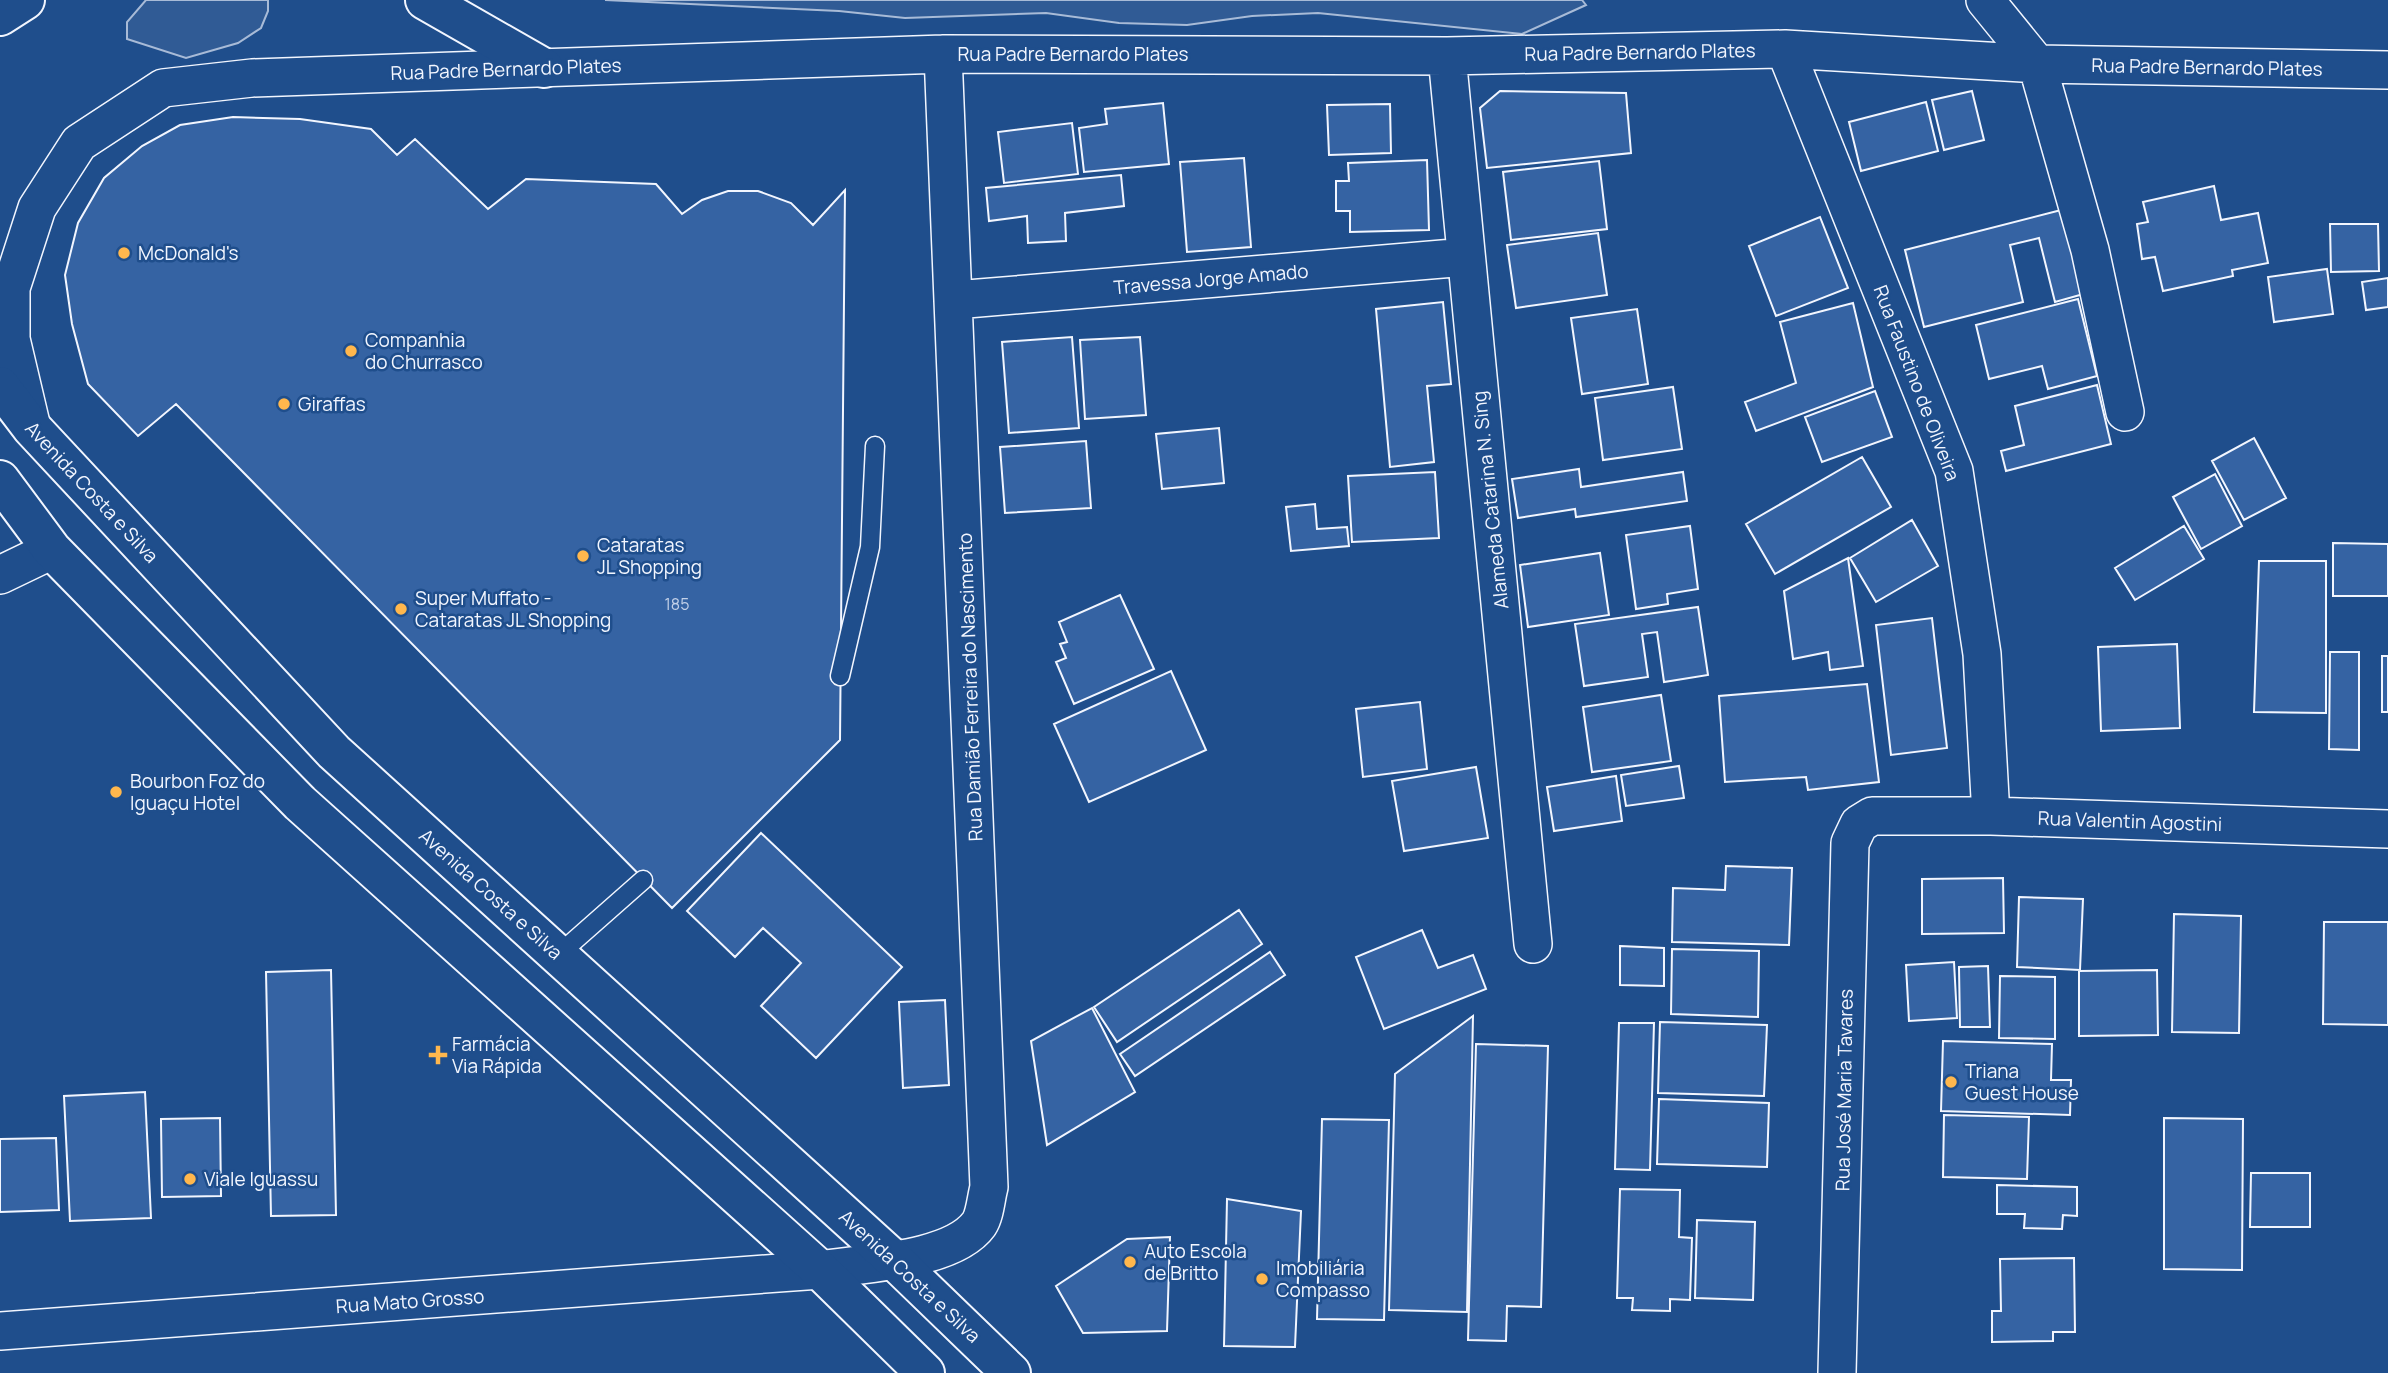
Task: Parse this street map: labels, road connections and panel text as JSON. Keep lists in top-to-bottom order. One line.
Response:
{"streets":{"main road":["Avenida Costa e Silva"],"street":["Rua Padre Bernardo Plates","Travessa Jorge Amado","Rua Faustino de Oliveira","Alameda Catarina N. Sing","Rua Damião Ferreira do Nascimento","Rua Valentin Agostini","Rua José Maria Tavares","Rua Mato Grosso"]},"crossings":[["Rua Padre Bernardo Plates","Rua Faustino de Oliveira"],["Rua Padre Bernardo Plates","Avenida Costa e Silva"],["Rua Padre Bernardo Plates","Alameda Catarina N. Sing"],["Rua Padre Bernardo Plates","Rua Damião Ferreira do Nascimento"],["Travessa Jorge Amado","Alameda Catarina N. Sing"],["Travessa Jorge Amado","Rua Damião Ferreira do Nascimento"],["Rua Faustino de Oliveira","Rua Valentin Agostini"],["Avenida Costa e Silva","Rua Damião Ferreira do Nascimento"],["Rua Damião Ferreira do Nascimento","Rua Mato Grosso"],["Rua Valentin Agostini","Rua José Maria Tavares"]],"places":{"other":["McDonald's","Companhia do Churrasco","Giraffas","Cataratas JL Shopping","Super Muffato - Cataratas JL Shopping","Bourbon Foz do Iguaçu Hotel","Triana Guest House","Viale Iguassu","Auto Escola de Britto","Imobiliária Compasso"],"health":["Farmácia Via Rápida"]},"house_numbers":["185"]}
